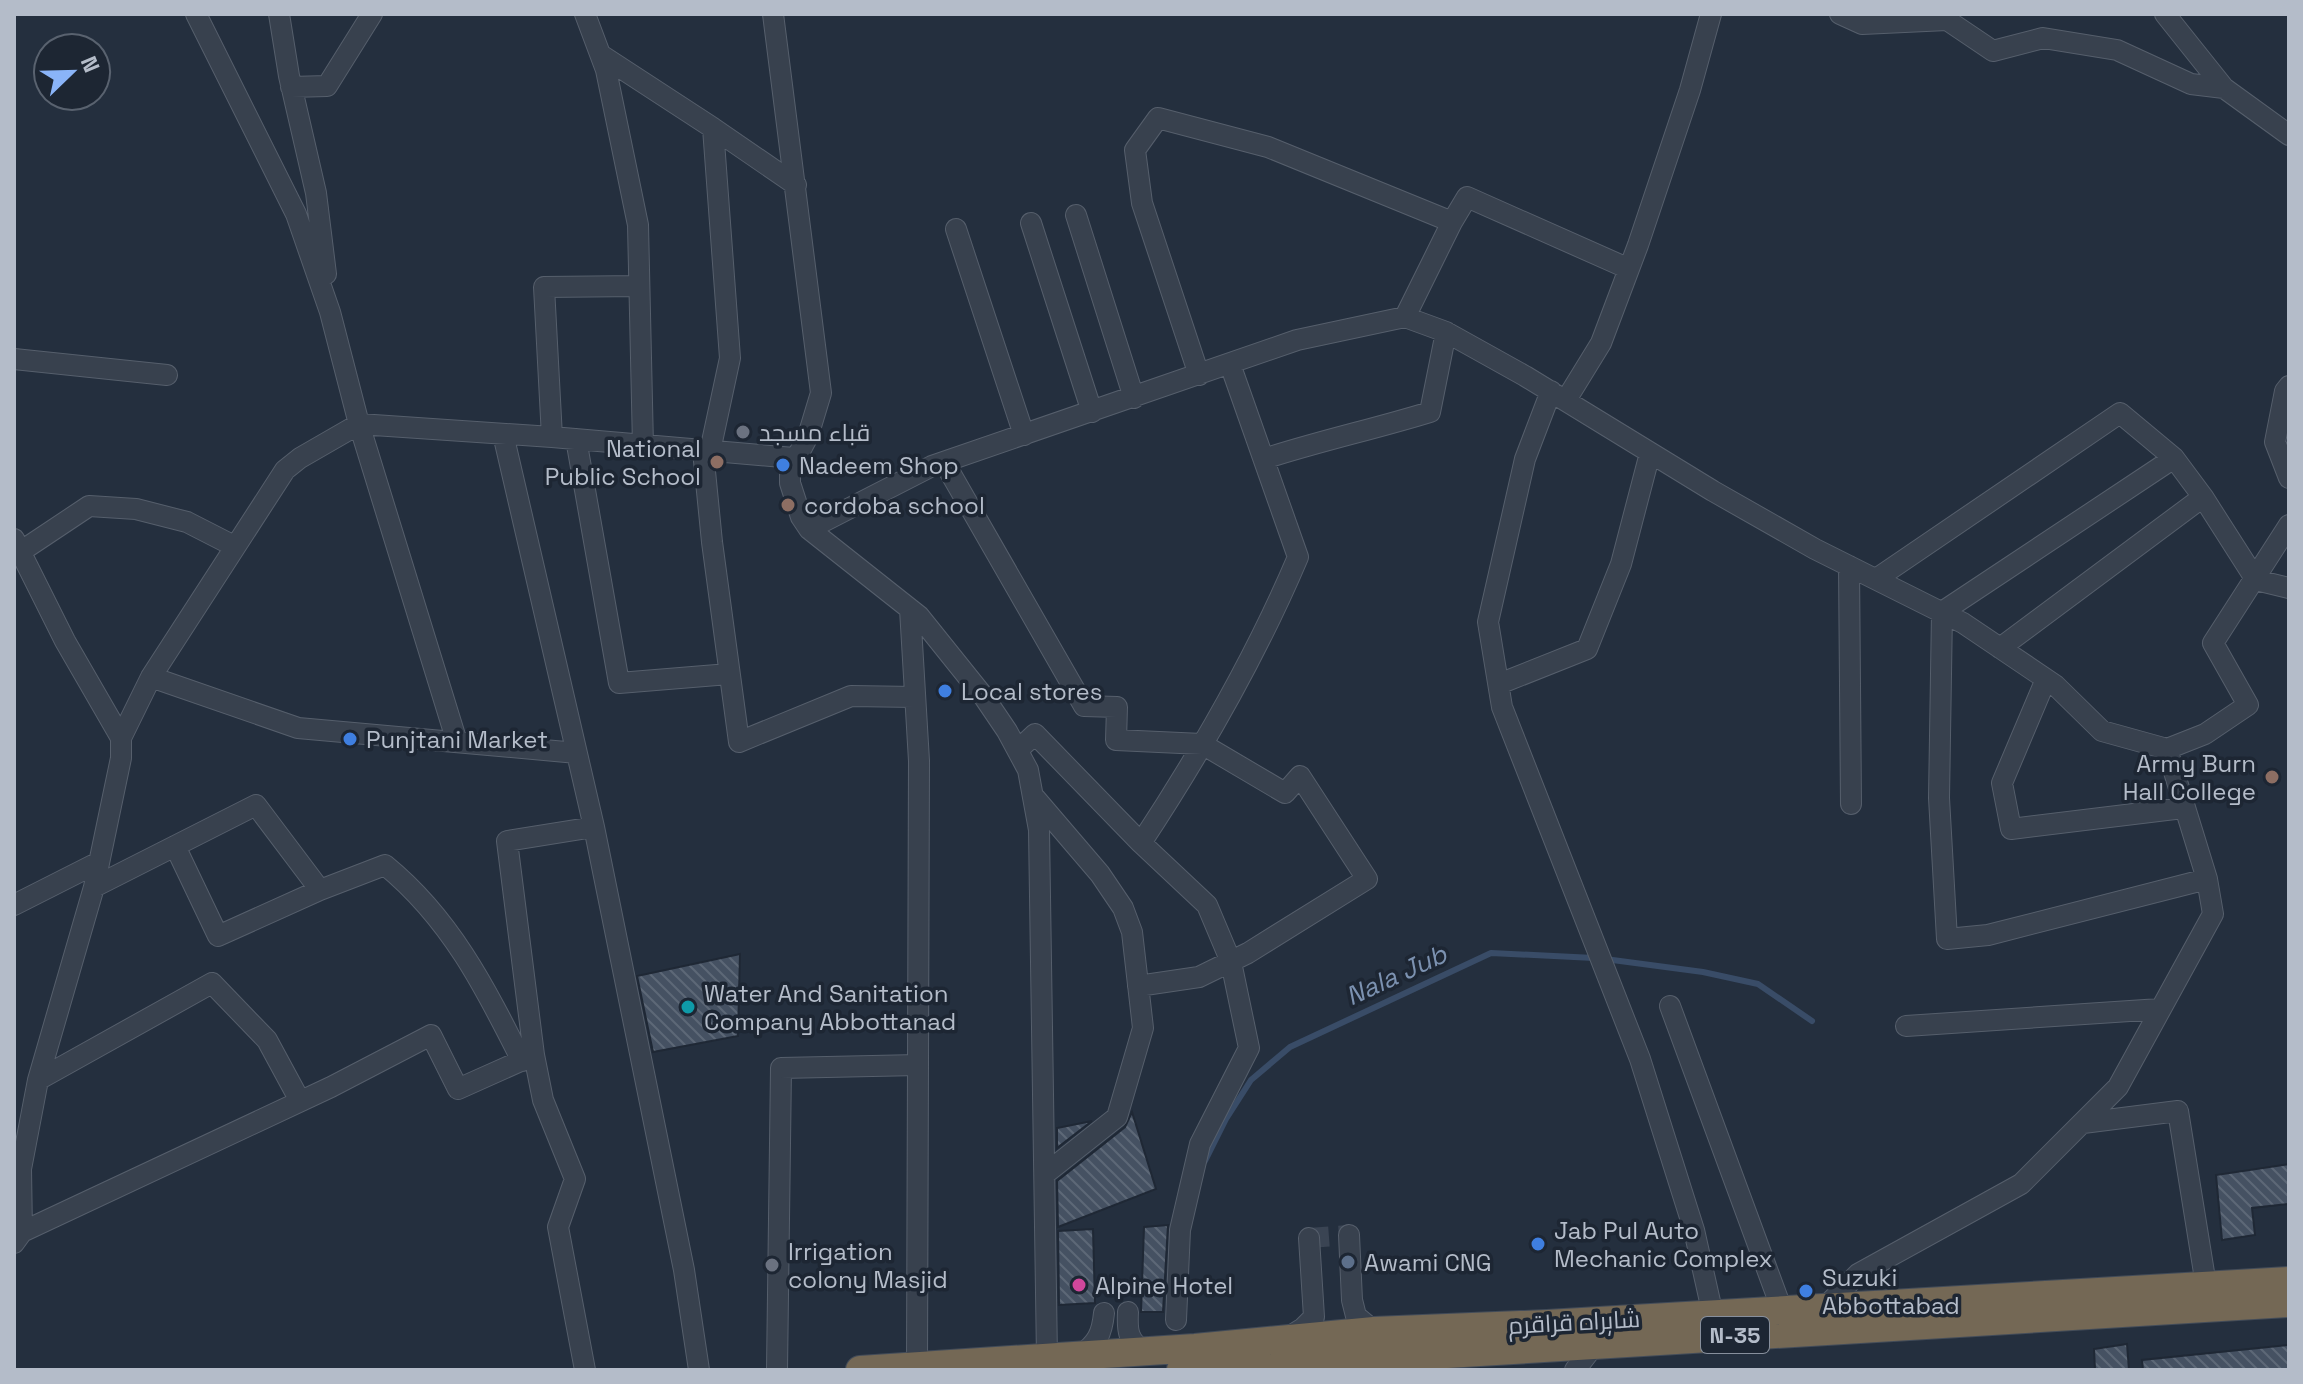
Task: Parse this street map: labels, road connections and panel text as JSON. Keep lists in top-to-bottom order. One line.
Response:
{"streets":{"highway":["شاہراہ قراقرم","N-35"]},"water":["Nala Jub"],"places":["قباء مسجد","National Public School","Nadeem Shop","cordoba school","Local stores","Punjtani Market","Army Burn Hall College","Water And Sanitation Company Abbottanad","Jab Pul Auto Mechanic Complex","Awami CNG","Irrigation colony Masjid","Alpine Hotel","Suzuki Abbottabad"],"north":"top right"}
